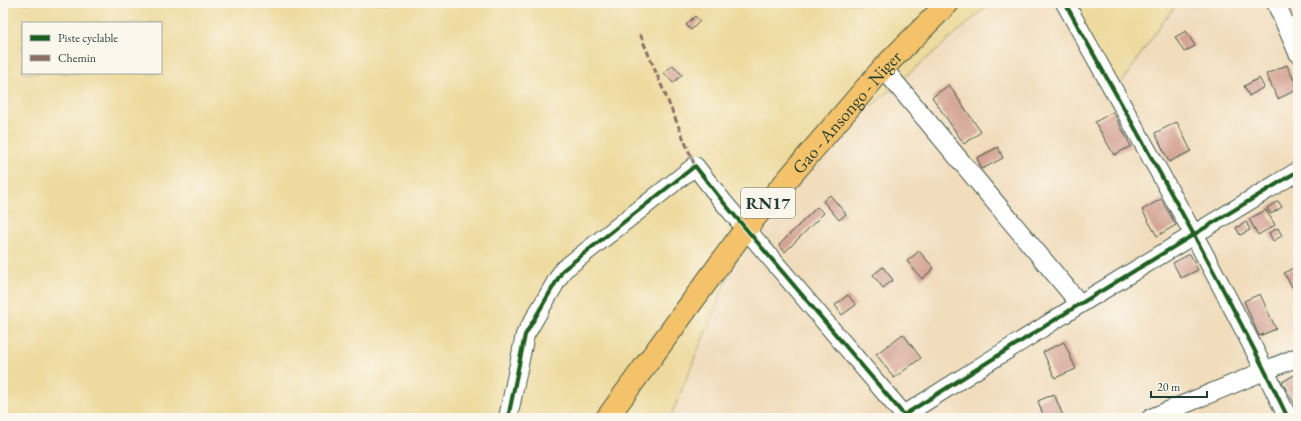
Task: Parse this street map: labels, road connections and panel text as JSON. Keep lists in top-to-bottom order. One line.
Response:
{"streets":{"main road":["Gao - Ansongo - Niger","RN17"]},"legend":["Piste cyclable","Chemin"],"scale_bar":"20 m"}
